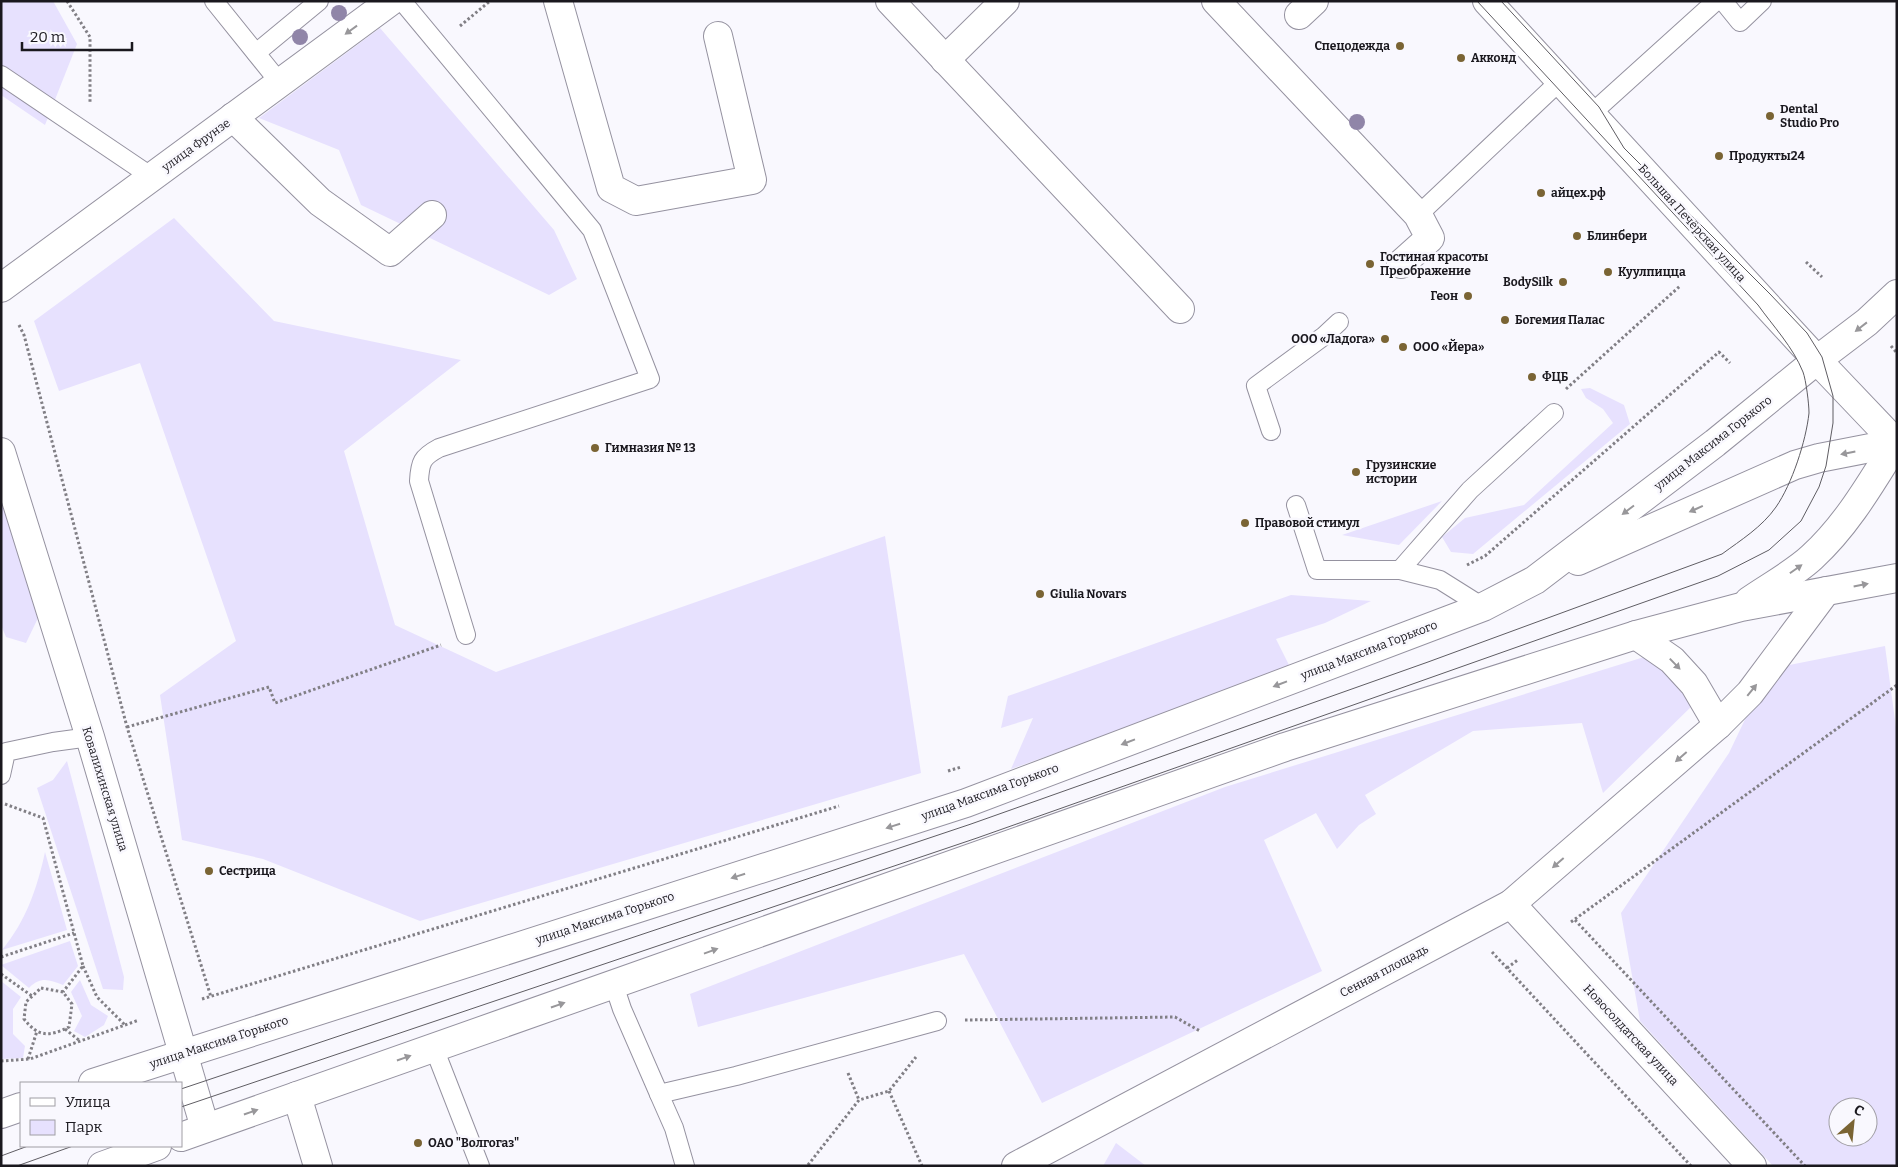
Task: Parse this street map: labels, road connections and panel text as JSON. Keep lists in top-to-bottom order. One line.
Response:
{"streets":{"street":["улица Фрунзе","Большая Печёрская улица","улица Максима Горького","Ковалихинская улица","Сенная площадь","Новосолдатская улица"]},"crossings":[["Большая Печёрская улица","улица Максима Горького"],["улица Максима Горького","Ковалихинская улица"],["Сенная площадь","Новосолдатская улица"]],"places":["Спецодежда","Акконд","Dental Studio Pro","Продукты24","айцех.рф","Блинбери","Гостиная красоты Преображение","Куулпицца","BodySilk","Геон","Богемия Палас","ООО «Ладога»","ООО «Йера»","ФЦБ","Гимназия № 13","Грузинские истории","Правовой стимул","Giulia Novars","Сестрица","ОАО \"Волгогаз\""],"legend":["Улица","Парк"],"scale_bar":"20 m","north":"top right"}
